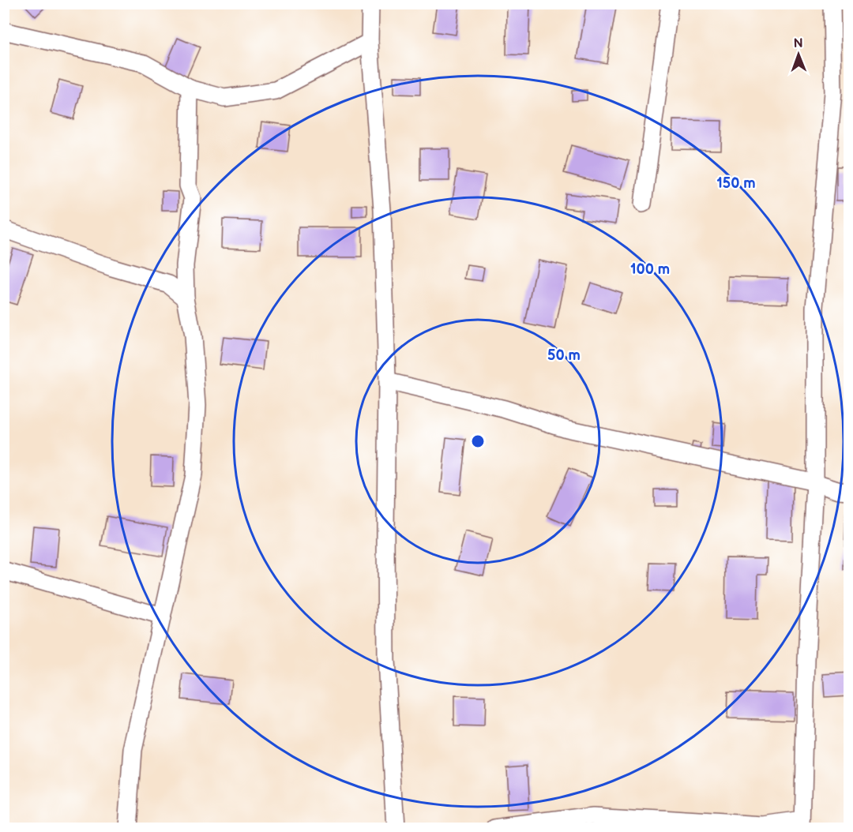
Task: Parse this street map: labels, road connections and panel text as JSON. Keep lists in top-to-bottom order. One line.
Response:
{"north":"top","rings":["150 m","100 m","50 m"]}
